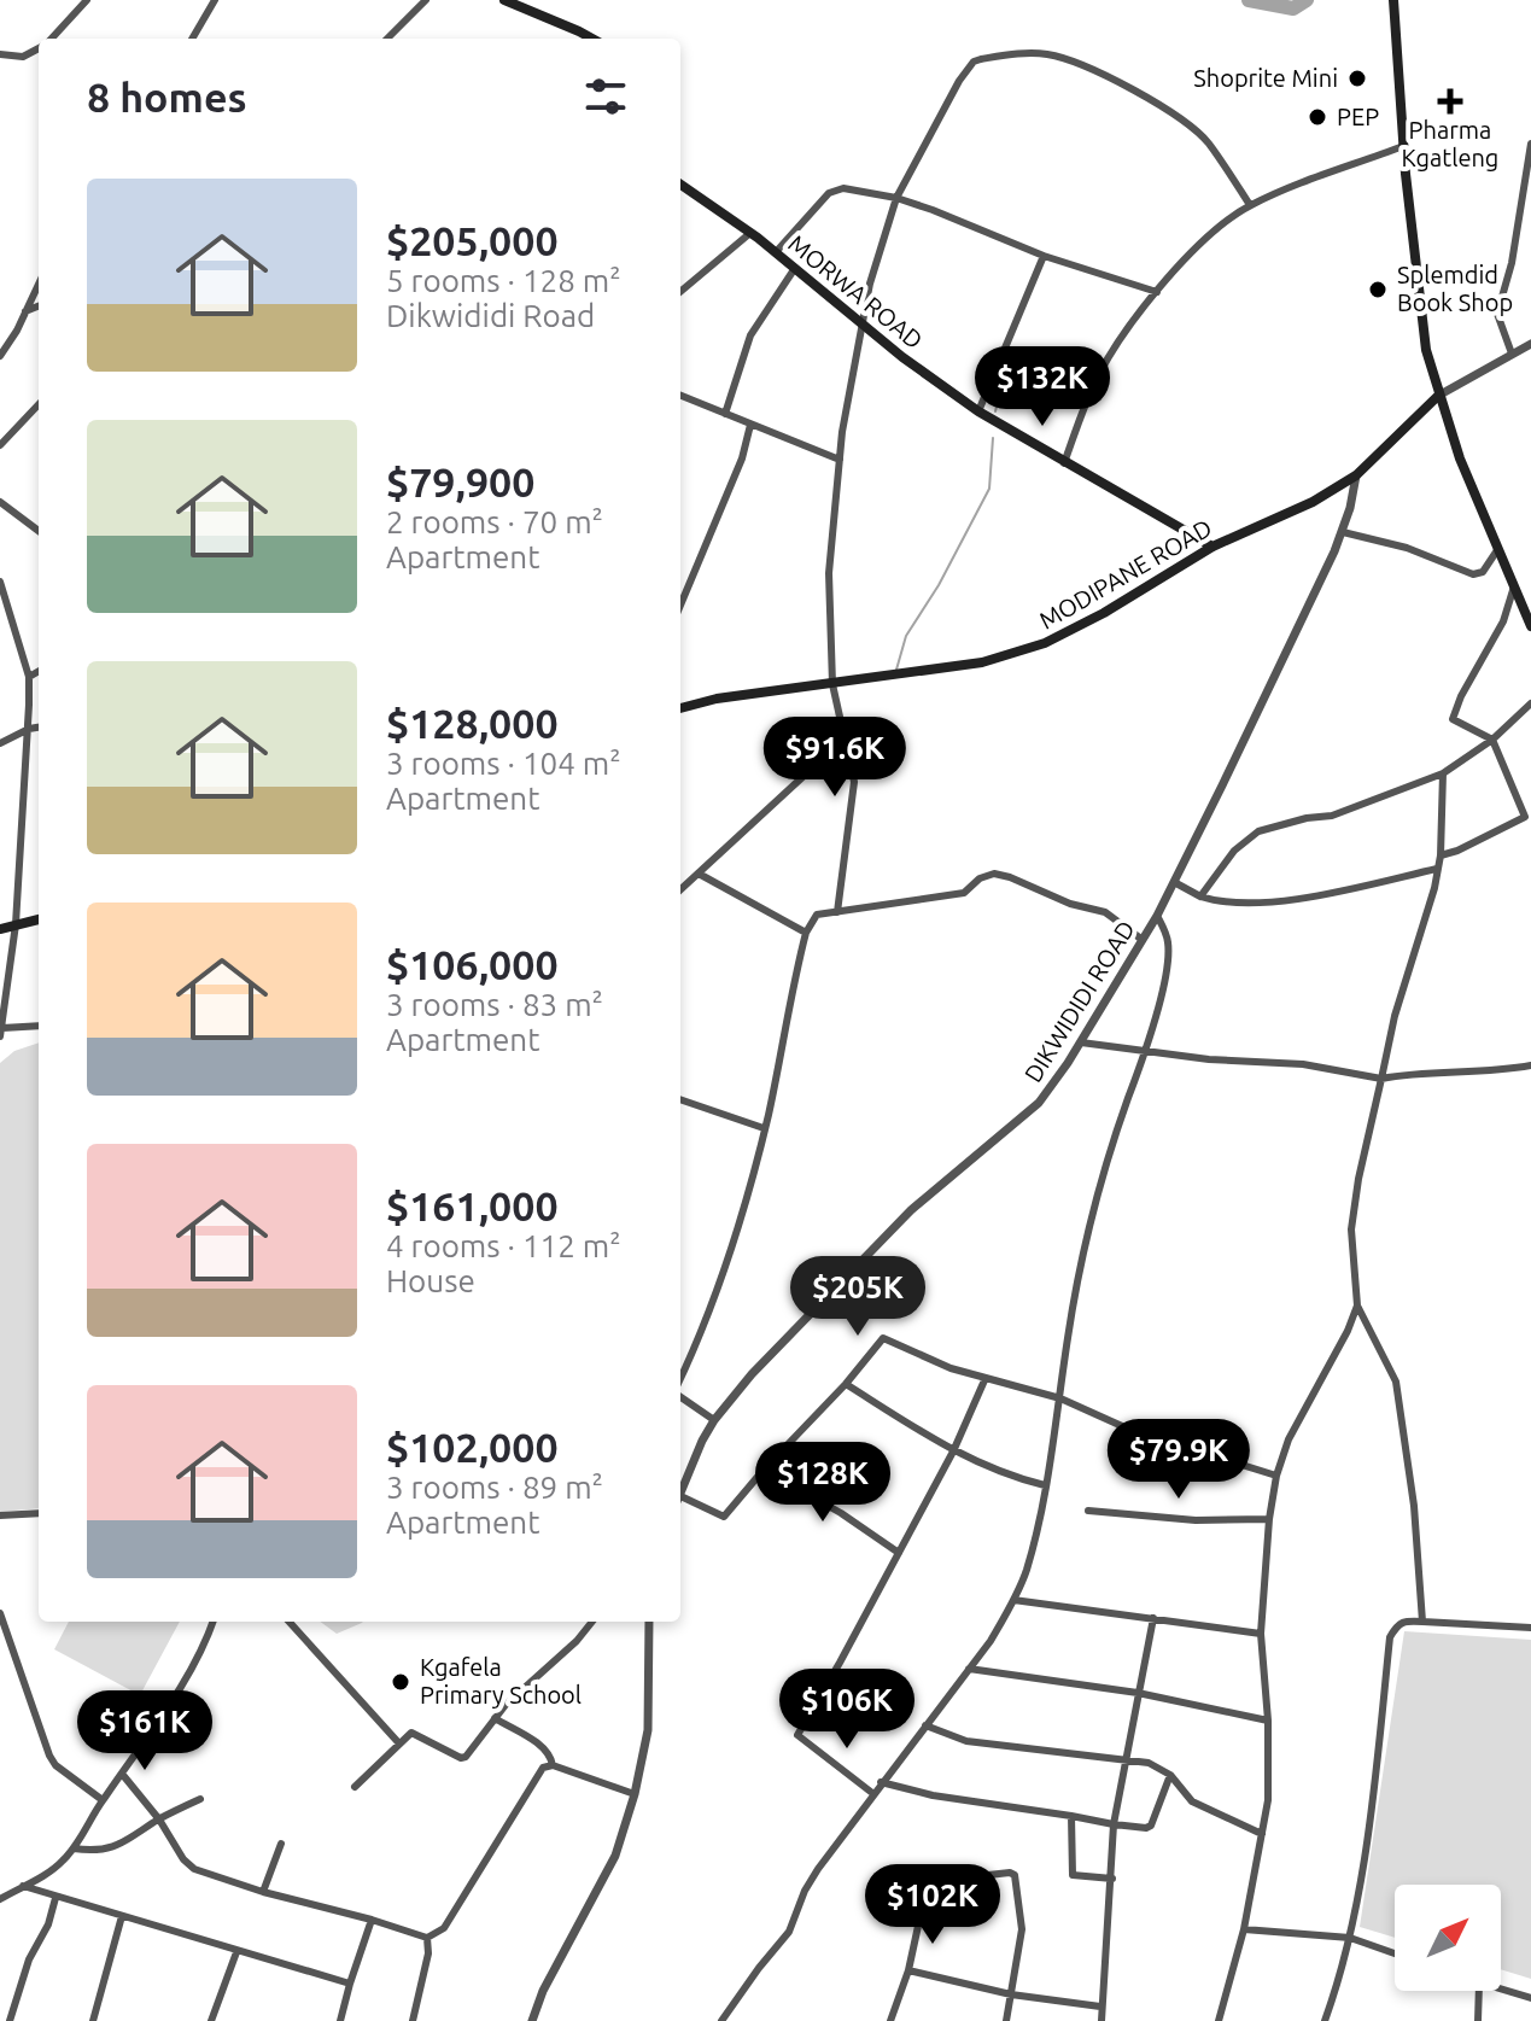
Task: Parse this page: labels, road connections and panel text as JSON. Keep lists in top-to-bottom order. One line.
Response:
{"streets":{"main road":["MORWA ROAD","MODIPANE ROAD"],"street":["DIKWIDIDI ROAD"]},"crossings":[["MORWA ROAD","MODIPANE ROAD"],["MODIPANE ROAD","DIKWIDIDI ROAD"]],"places":{"other":["Shoprite Mini","PEP","Splemdid Book Shop","Kgafela Primary School"],"health":["Pharma Kgatleng"]},"north":"top right","page":{"heading":"8 homes","list":[{"name":"$205,000","note":"5 rooms · 128 m² · Dikwididi Road"},{"name":"$79,900","note":"2 rooms · 70 m² · Apartment"},{"name":"$128,000","note":"3 rooms · 104 m² · Apartment"},{"name":"$106,000","note":"3 rooms · 83 m² · Apartment"},{"name":"$161,000","note":"4 rooms · 112 m² · House"},{"name":"$102,000","note":"3 rooms · 89 m² · Apartment"}],"price":["$132K","$91.6K","$205K","$79.9K","$128K","$106K","$161K","$102K"]}}
